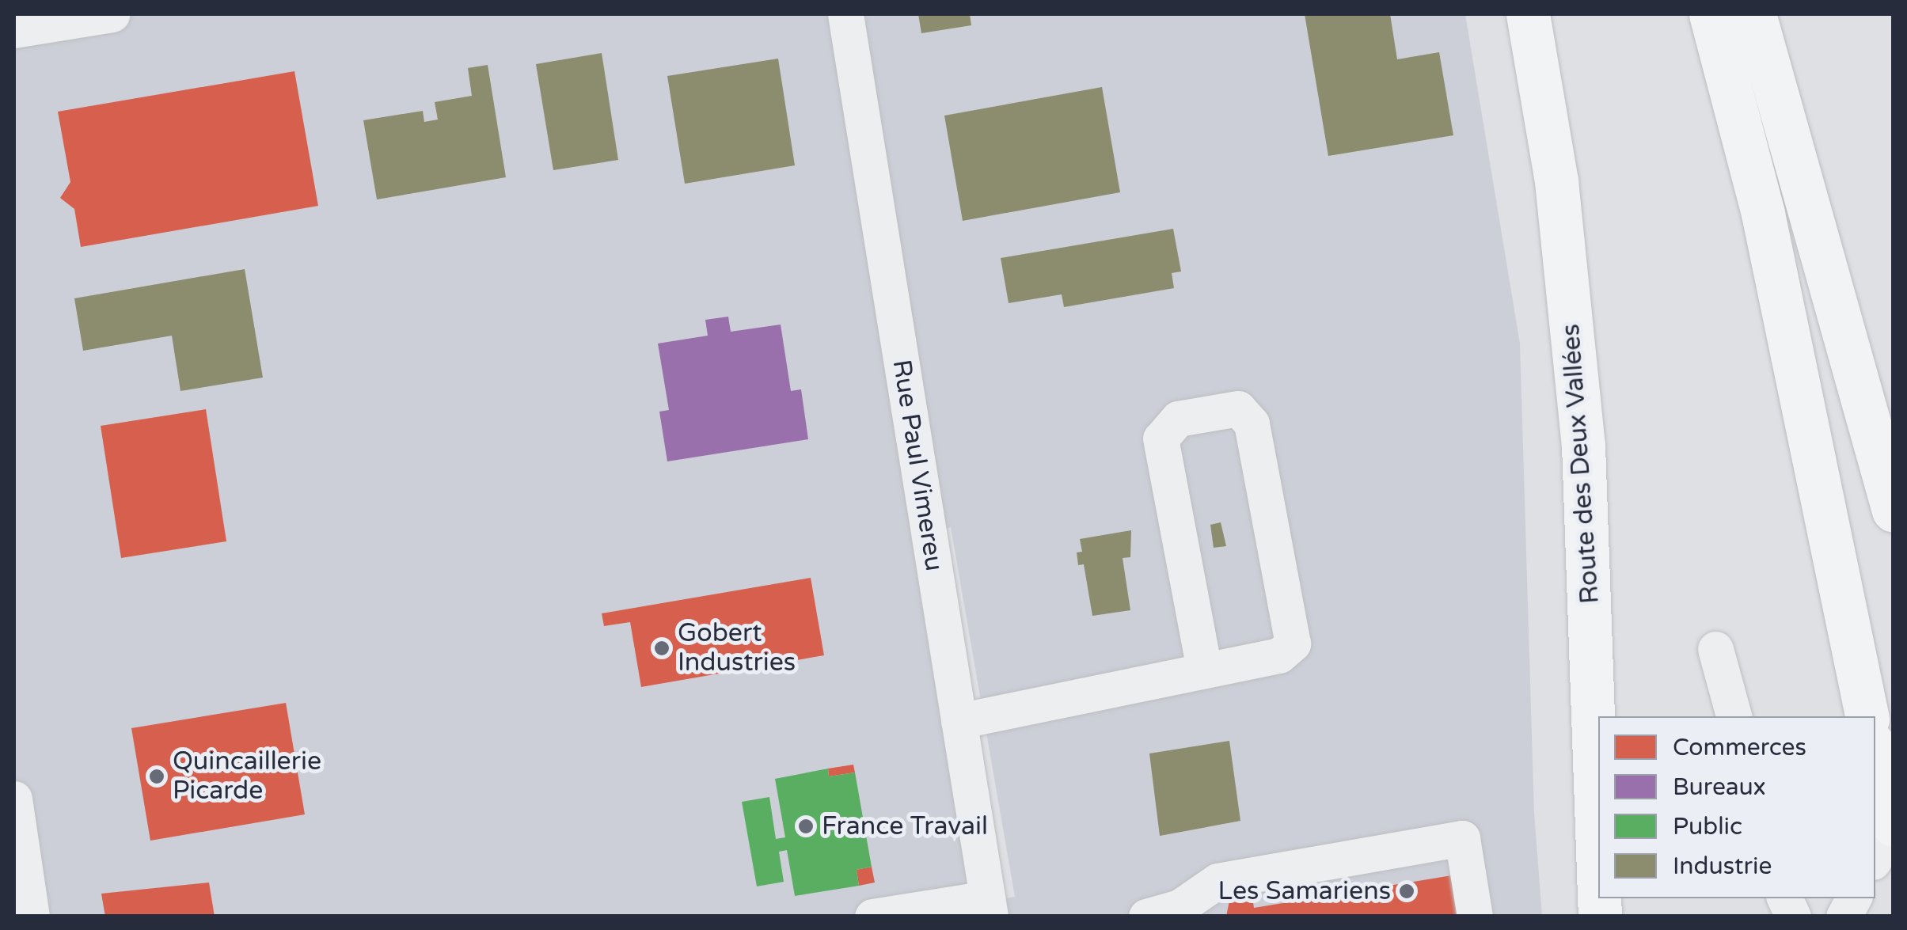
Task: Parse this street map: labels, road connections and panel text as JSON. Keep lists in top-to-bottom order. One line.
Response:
{"streets":{"main road":["Route des Deux Vallées"],"street":["Rue Paul Vimereu"]},"places":["Gobert Industries","Quincaillerie Picarde","France Travail","Les Samariens"],"legend":["Commerces","Bureaux","Public","Industrie"]}
